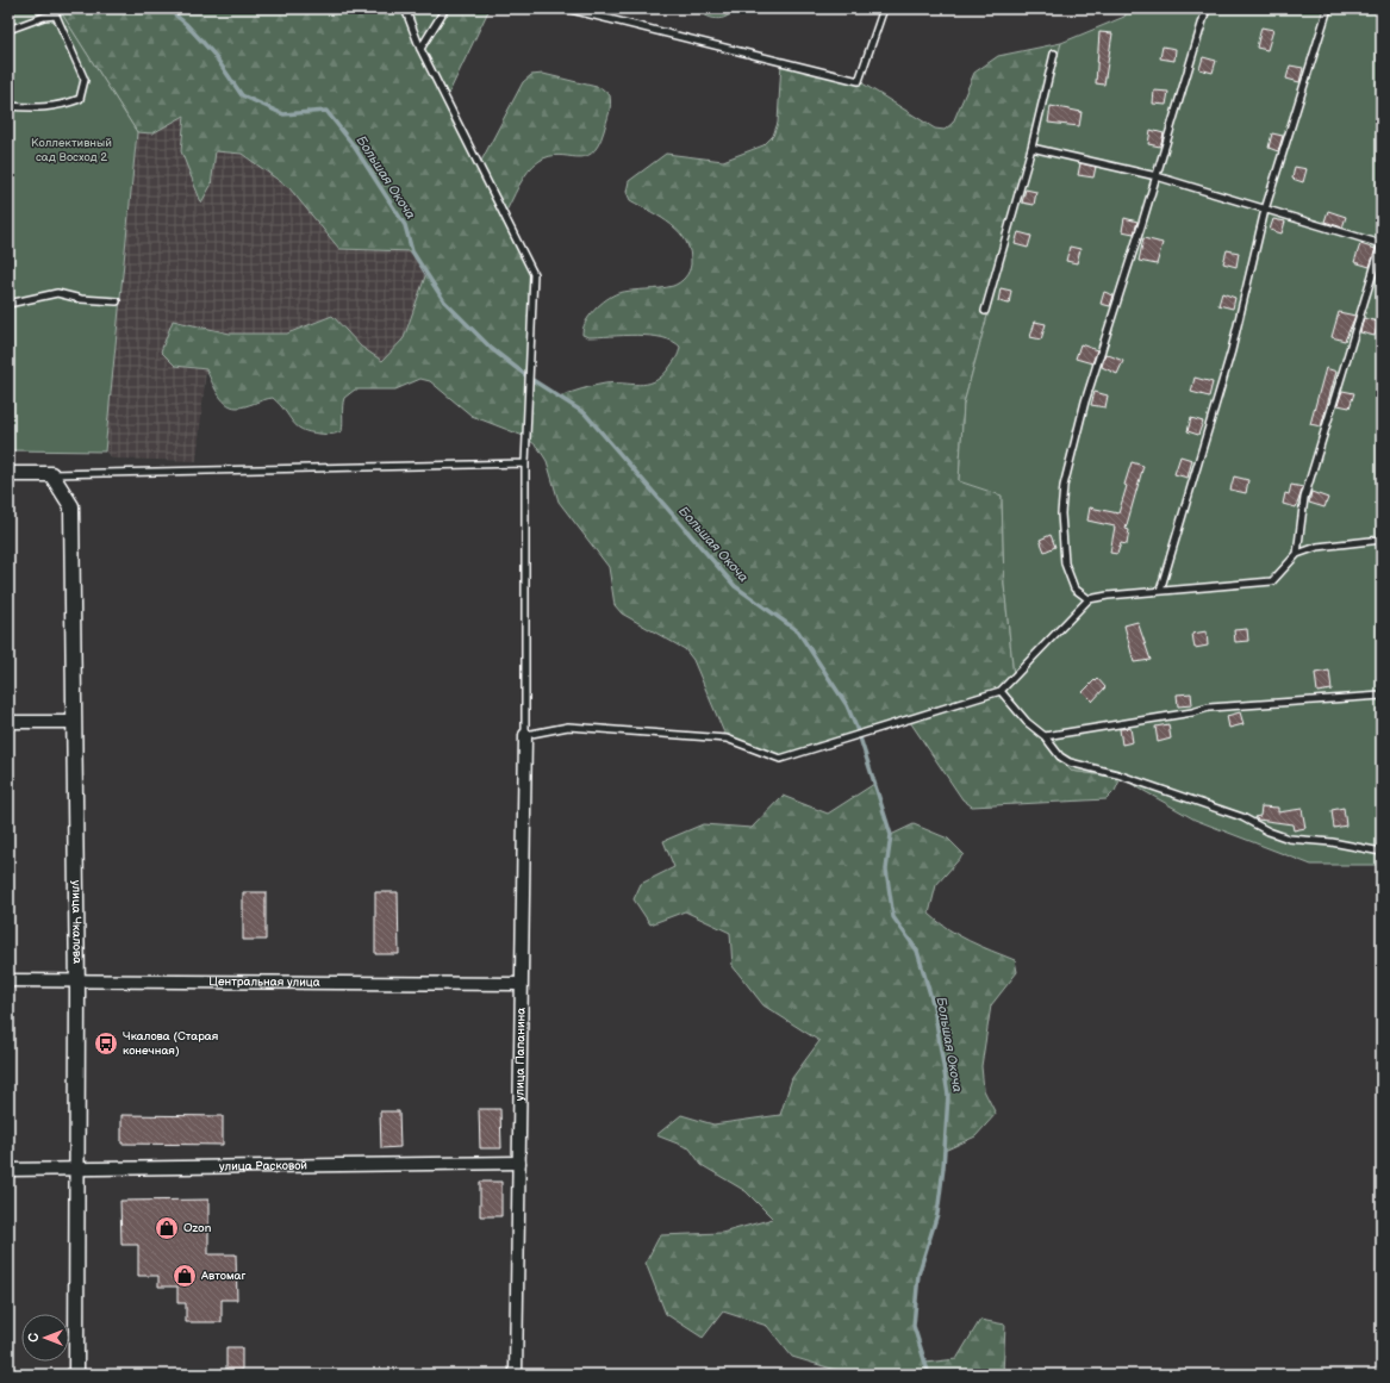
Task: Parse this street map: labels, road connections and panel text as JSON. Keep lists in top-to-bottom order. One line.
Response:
{"streets":{"street":["улица Чкалова","Центральная улица","улица Папанина","улица Расковой"]},"crossings":[["улица Чкалова","Центральная улица"],["улица Чкалова","улица Расковой"],["Центральная улица","улица Папанина"],["улица Папанина","улица Расковой"]],"water":["Большая Окоча"],"parks":["Коллективный сад Восход 2"],"places":{"bus stop":["Чкалова (Старая конечная)"],"shop":["Ozon","Автомаг"]},"north":"left"}
